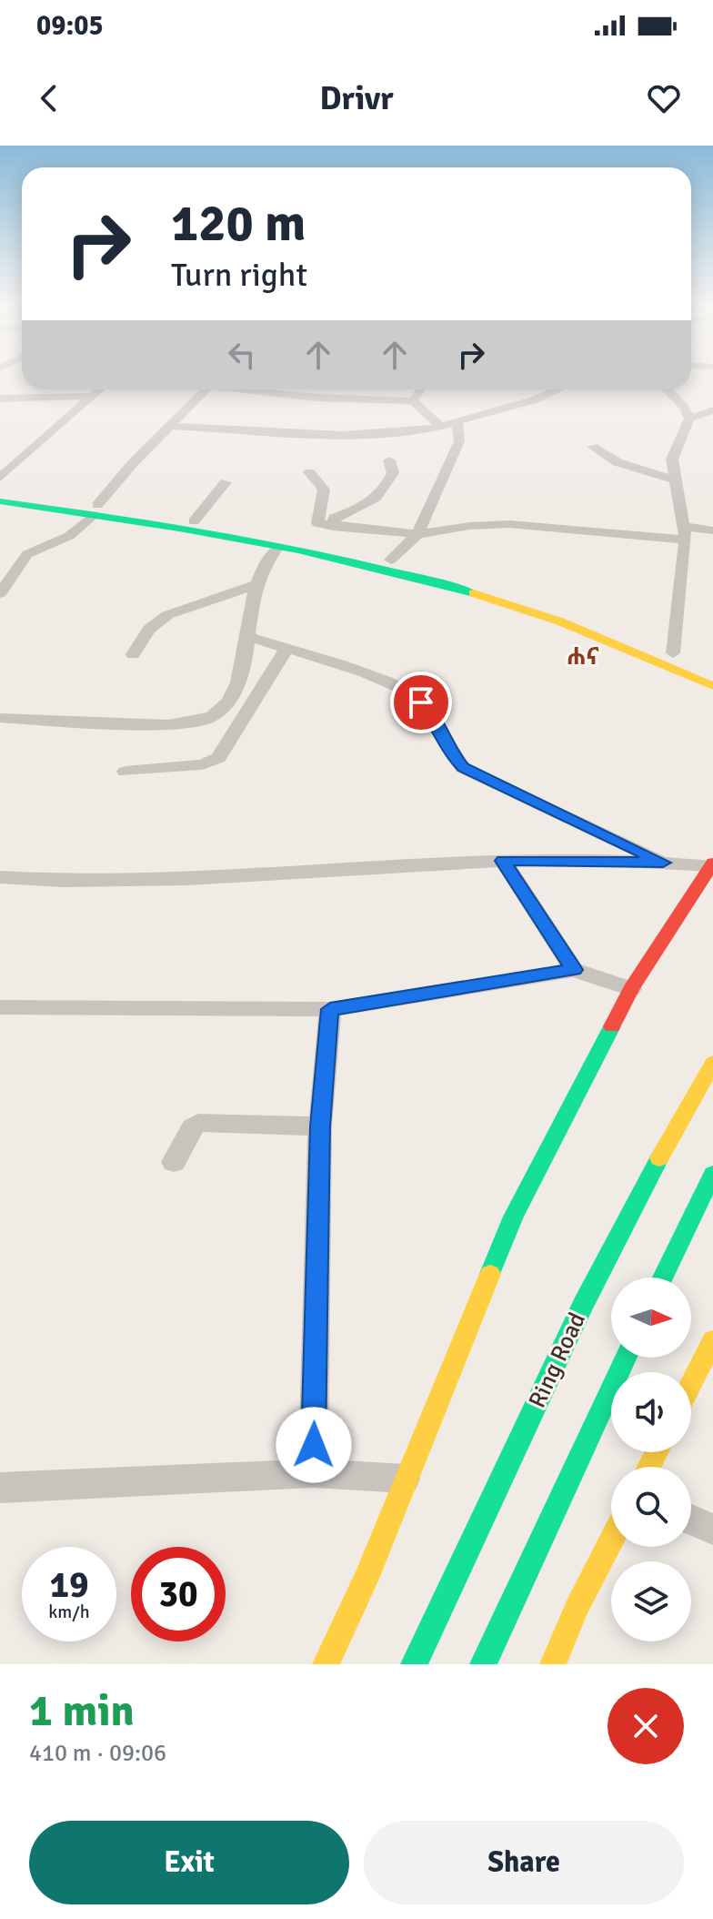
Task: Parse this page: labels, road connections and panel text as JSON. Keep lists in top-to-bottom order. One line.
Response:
{"streets":{"main road":["Ring Road"]},"districts":["ሐና"],"north":"right","page":{"status":"09:05","header":"Drivr","turn":["120 m","Turn right"],"speed":"19 km/h","limit":"30","heading":["1 min","410 m · 09:06"],"buttons":["Exit","Share"]}}
